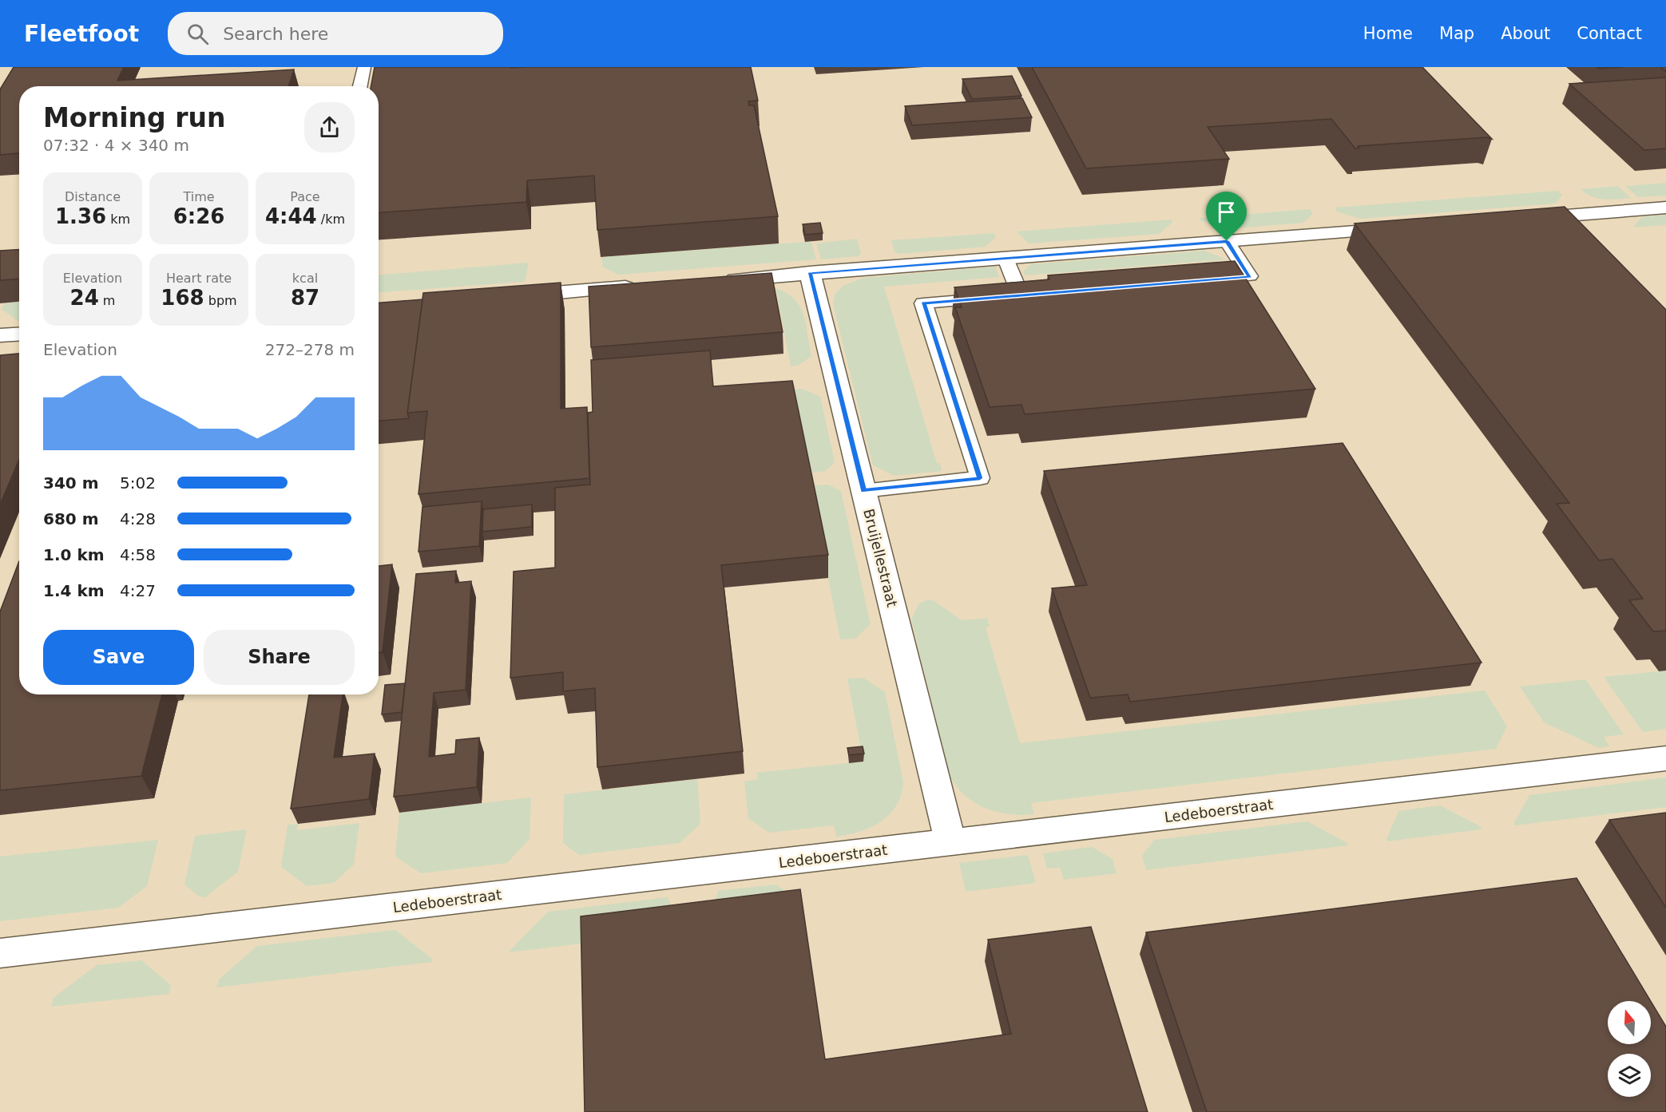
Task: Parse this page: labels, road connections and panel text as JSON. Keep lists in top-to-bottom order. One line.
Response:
{"streets":{"street":["Bruijellestraat","Ledeboerstraat"]},"crossings":[["Bruijellestraat","Ledeboerstraat"]],"north":"top","page":{"header":"Fleetfoot","search":"Search here","nav":["Home","Map","About","Contact"],"heading":["Morning run","07:32 · 4 × 340 m"],"stats":[["Distance","1.36 km"],["Time","6:26"],["Pace","4:44 /km"],["Elevation","24 m"],["Heart rate","168 bpm"],["kcal","87"]],"chart":["Elevation","272–278 m"],"list":[{"name":"340 m","note":"5:02"},{"name":"680 m","note":"4:28"},{"name":"1.0 km","note":"4:58"},{"name":"1.4 km","note":"4:27"}],"buttons":["Save","Share"]}}
